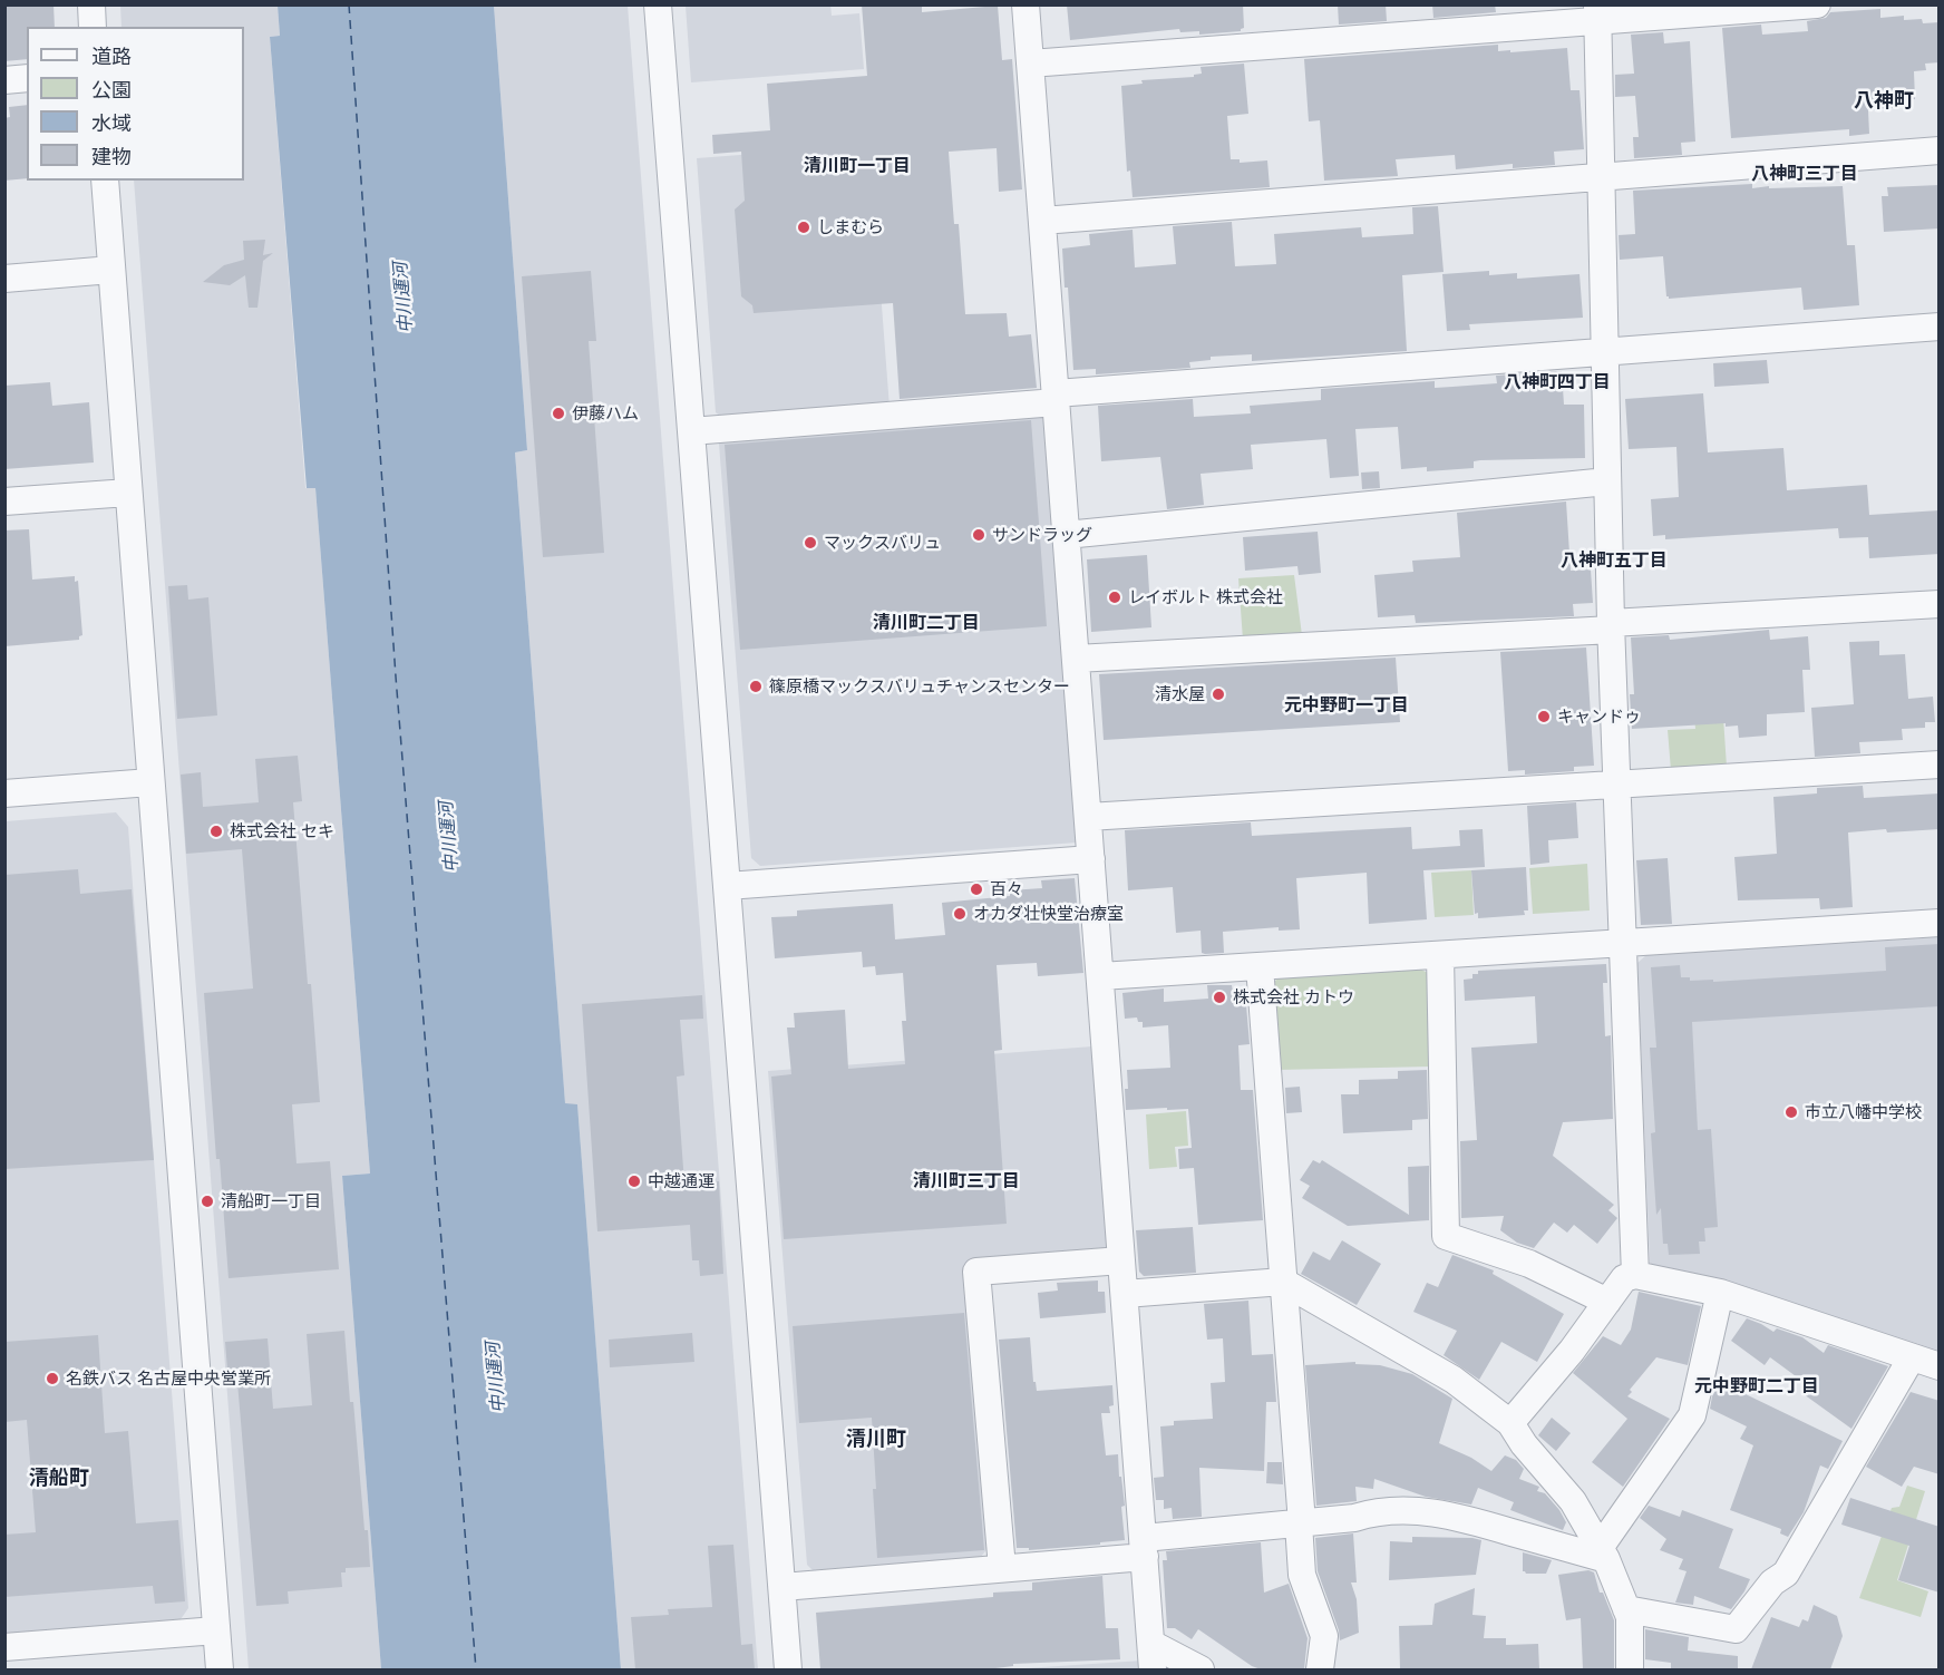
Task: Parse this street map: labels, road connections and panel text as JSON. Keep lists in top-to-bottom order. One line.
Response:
{"districts":["八神町","清川町一丁目","八神町三丁目","八神町四丁目","八神町五丁目","清川町二丁目","元中野町一丁目","清川町三丁目","元中野町二丁目","清川町","清船町"],"water":["中川運河"],"places":["しまむら","伊藤ハム","サンドラッグ","マックスバリュ","レイボルト 株式会社","篠原橋マックスバリュチャンスセンター","清水屋","キャンドゥ","株式会社 セキ","百々","オカダ壮快堂治療室","株式会社 カトウ","市立八幡中学校","中越通運","清船町一丁目","名鉄バス 名古屋中央営業所"],"legend":["道路","公園","水域","建物"]}
